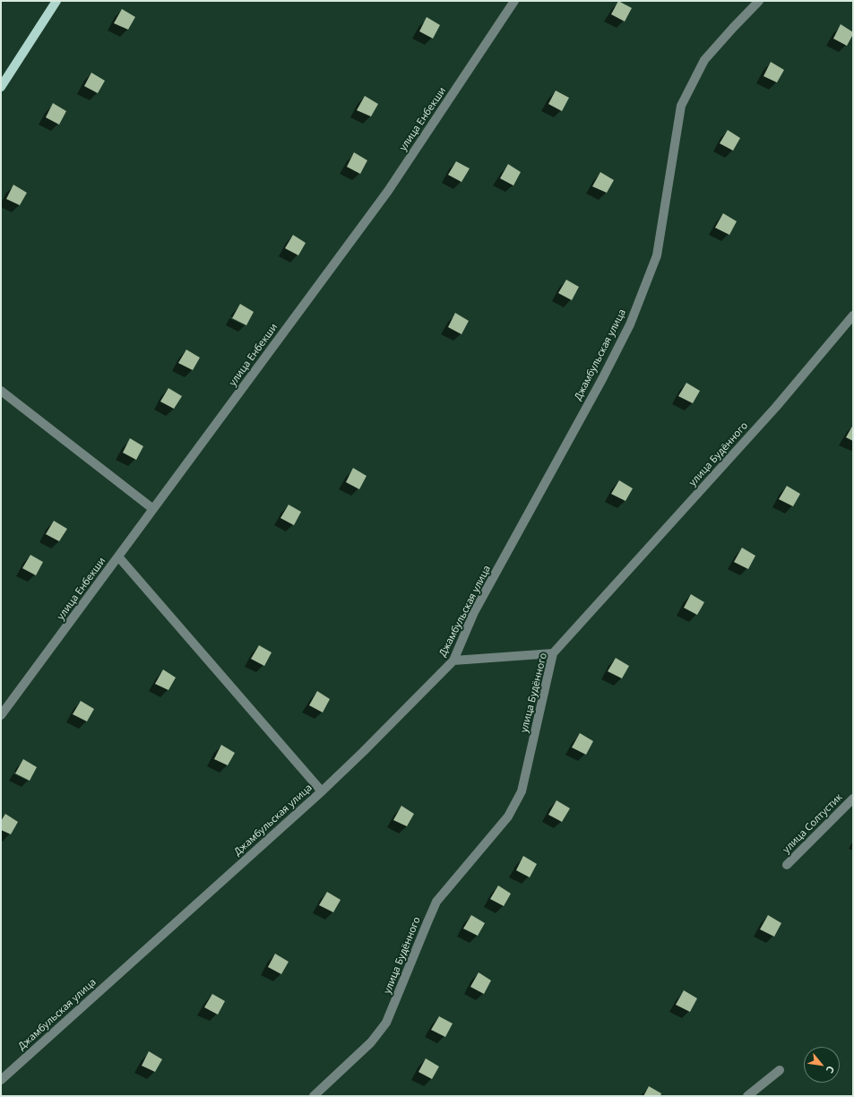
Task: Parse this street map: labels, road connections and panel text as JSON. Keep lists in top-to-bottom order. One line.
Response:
{"streets":{"street":["улица Енбекши","Джамбульская улица","улица Будённого","улица Солтустик"]},"north":"bottom right"}
